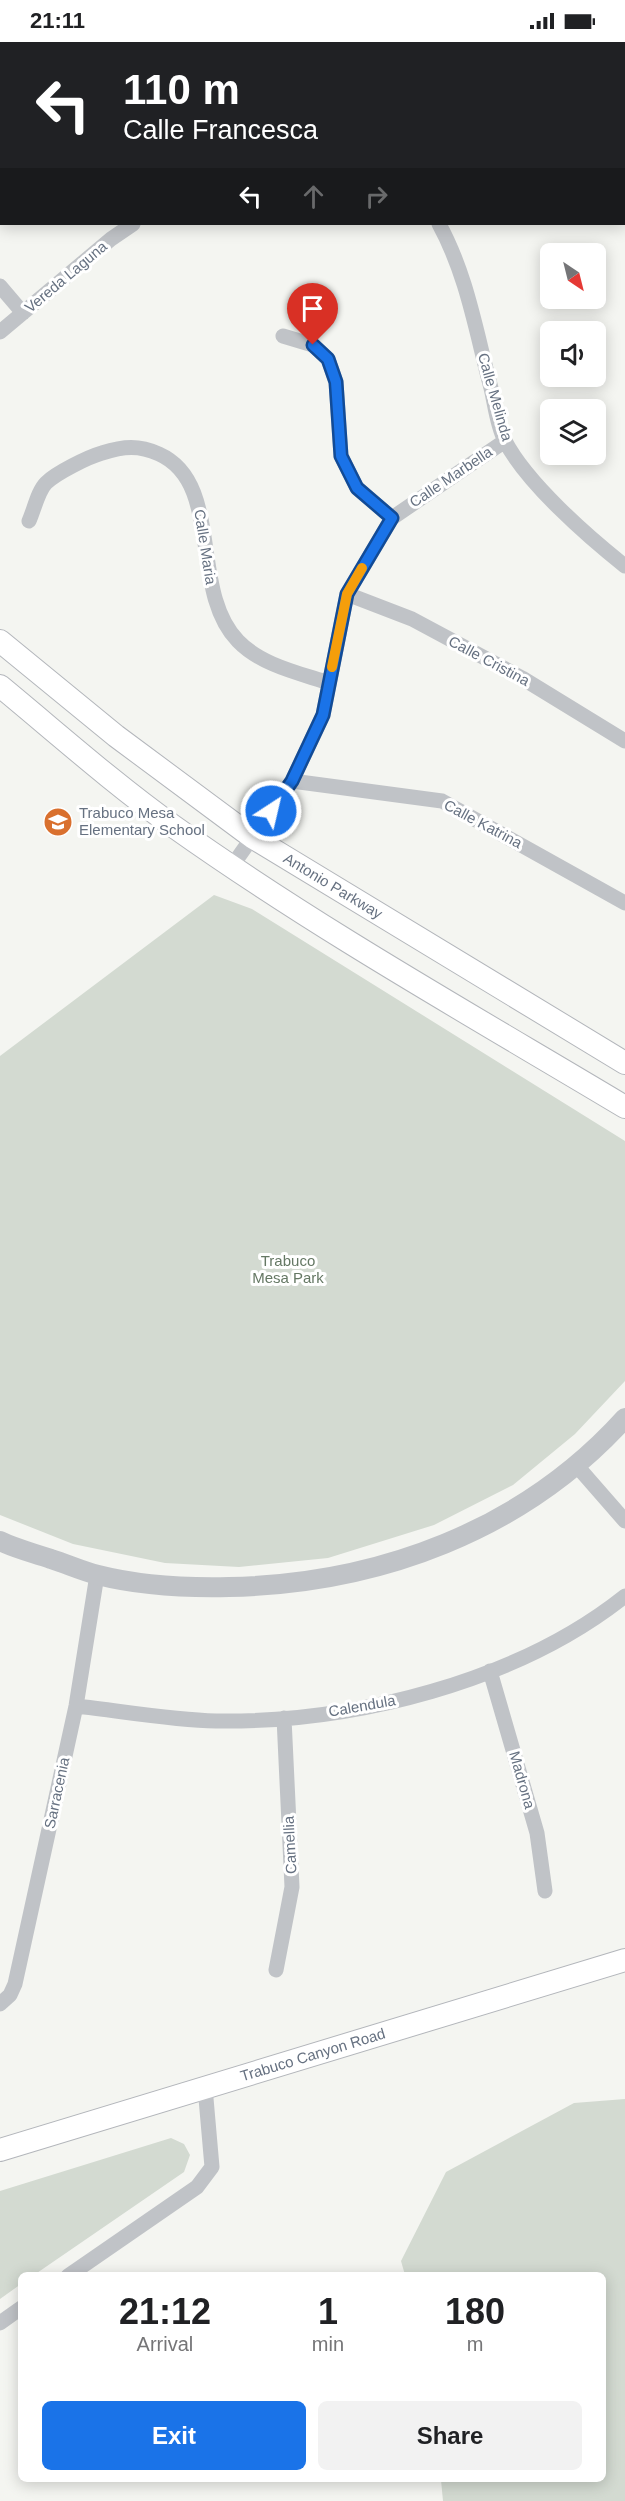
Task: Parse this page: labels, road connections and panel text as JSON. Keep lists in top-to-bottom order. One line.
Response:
{"streets":{"main road":["Antonio Parkway","Trabuco Canyon Road"],"street":["Vereda Laguna","Calle Melinda","Calle Marbella","Calle Maria","Calle Cristina","Calle Katrina","Calendula","Madrona","Sarracenia","Camellia"]},"crossings":[["Calle Melinda","Calle Marbella"],["Calle Marbella","Calle Maria"],["Calle Marbella","Calle Cristina"],["Calle Marbella","Calle Katrina"],["Calle Marbella","Antonio Parkway"],["Calendula","Madrona"],["Calendula","Sarracenia"],["Calendula","Camellia"]],"parks":["Trabuco Mesa Park"],"places":{"school or university":["Trabuco Mesa Elementary School"]},"north":"bottom right","page":{"status":"21:11","turn":["110 m","Calle Francesca"],"eta":["21:12","Arrival","1","min","180","m"],"buttons":["Exit","Share"]}}
